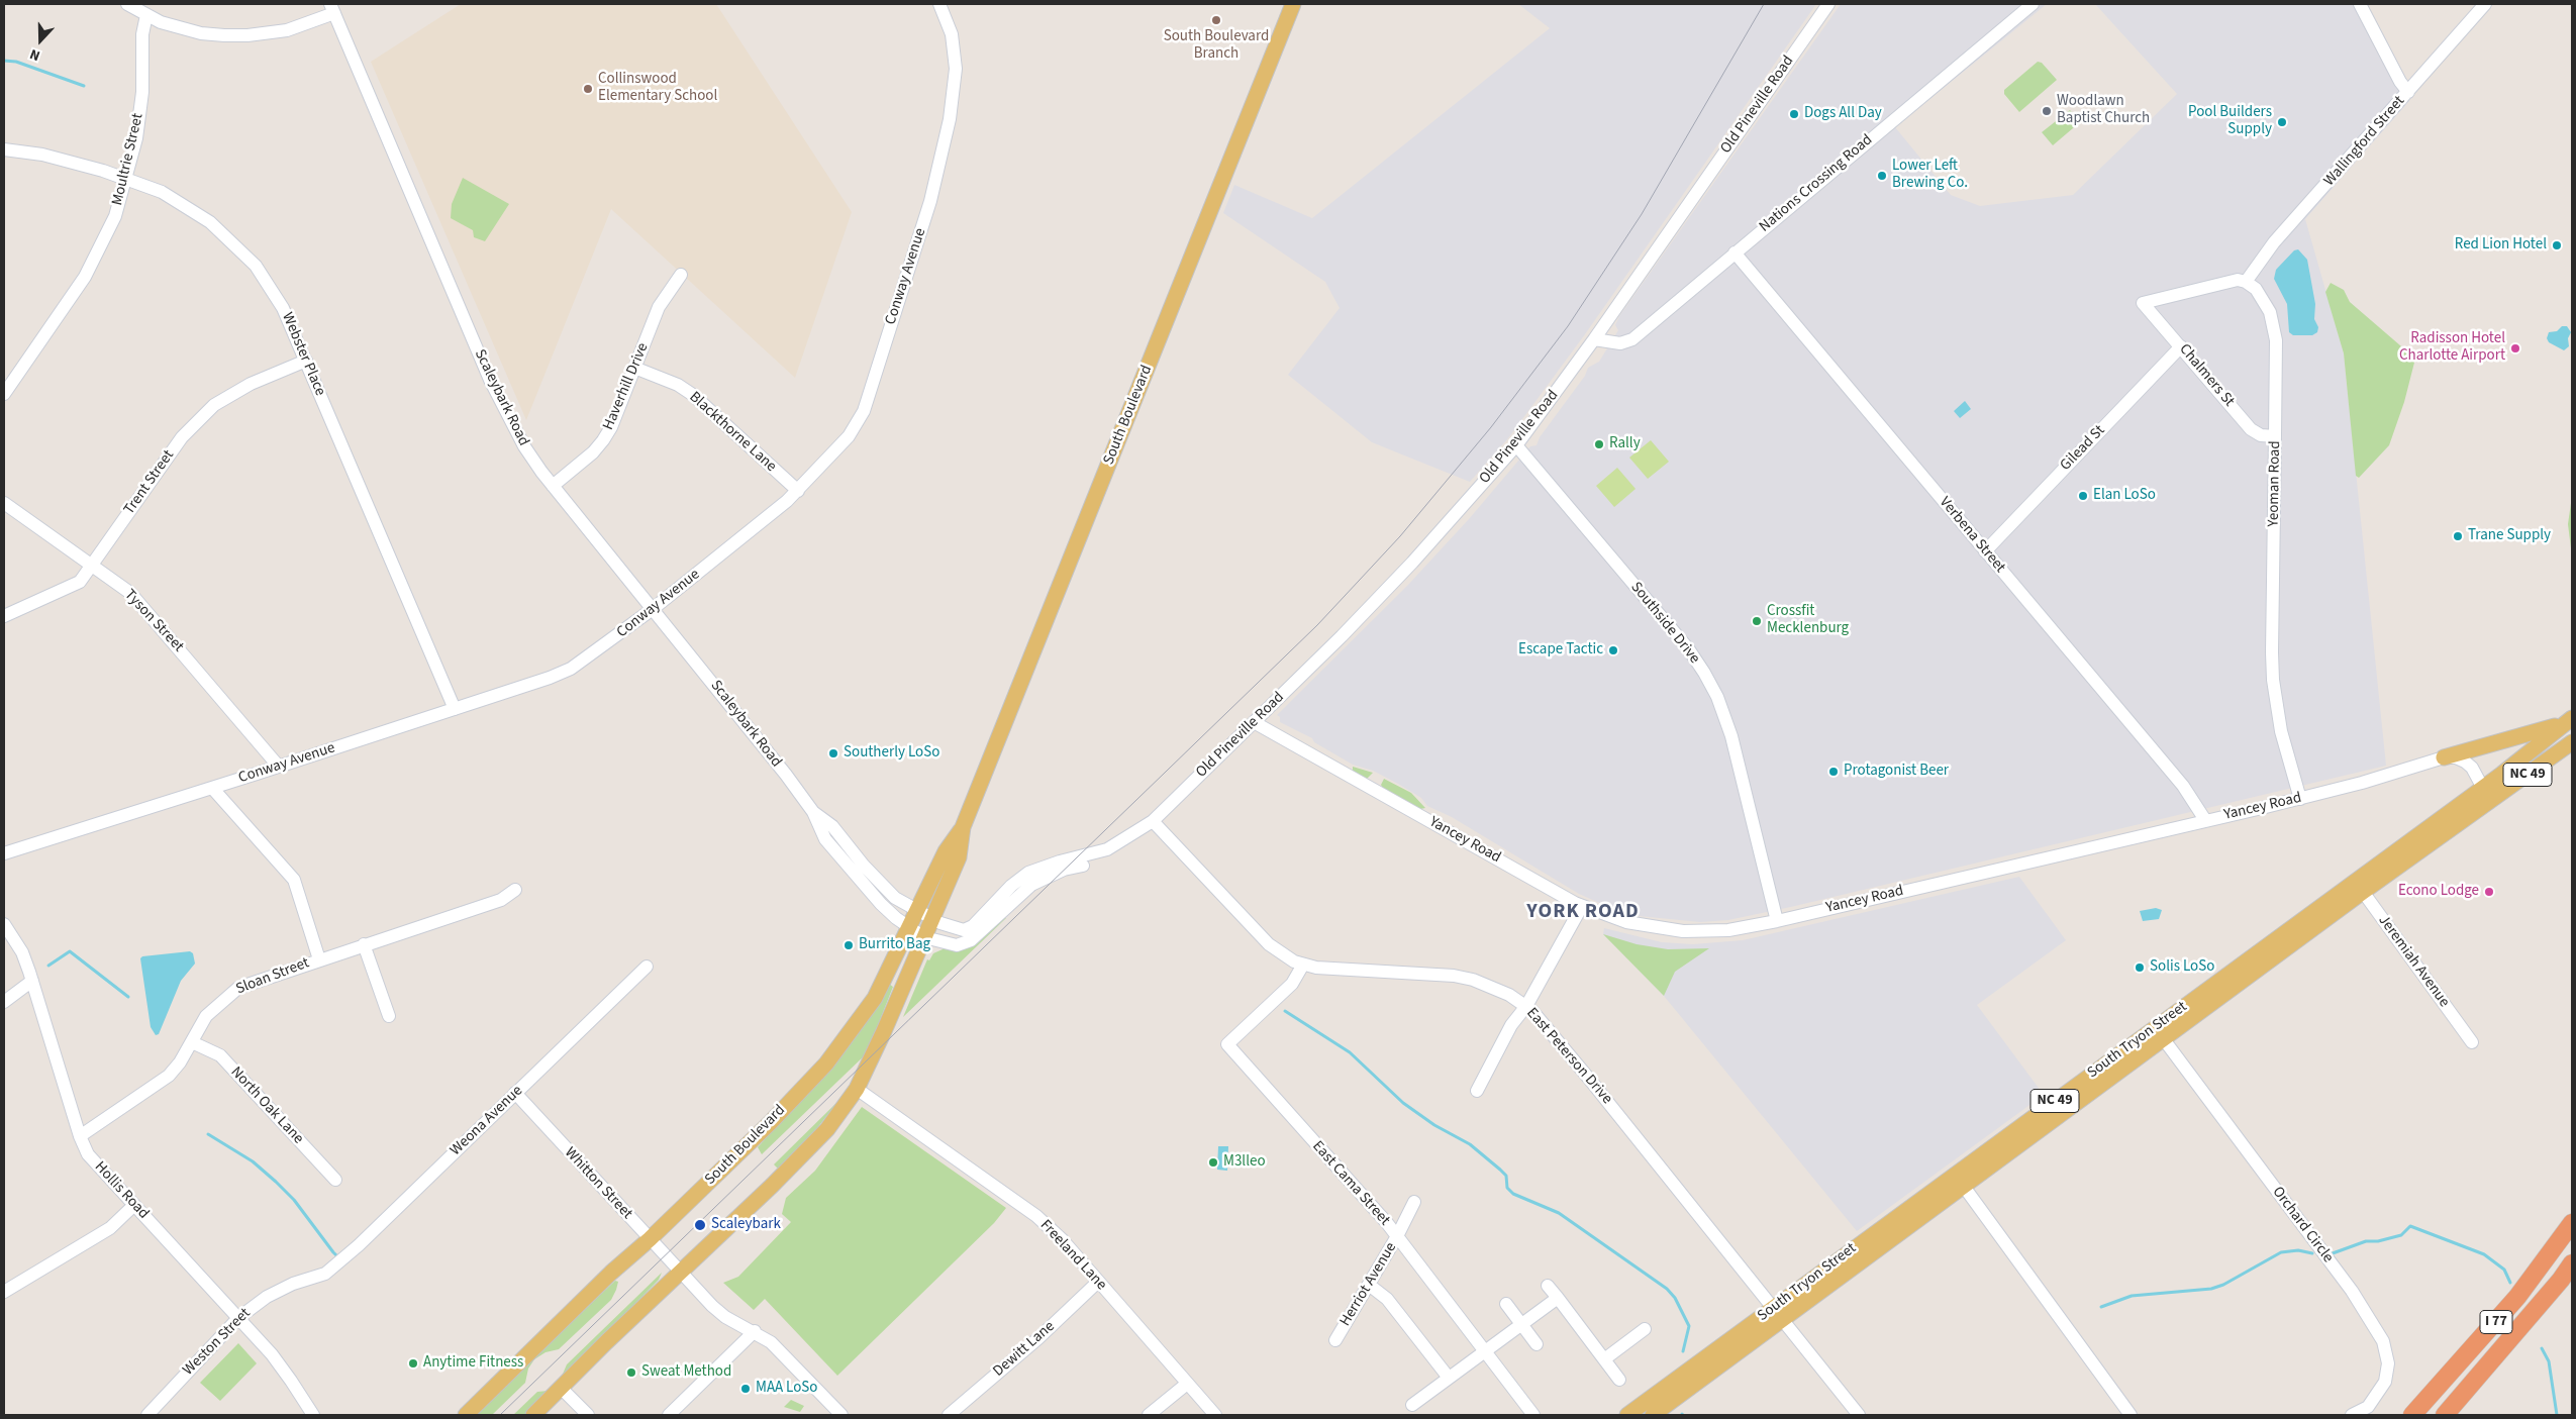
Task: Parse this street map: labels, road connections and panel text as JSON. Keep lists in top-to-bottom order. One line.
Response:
{"streets":{"highway":["I 77"],"main road":["South Boulevard","NC 49","South Tryon Street"],"street":["Old Pineville Road","Wallingford Street","Moultrie Street","Nations Crossing Road","Conway Avenue","Webster Place","Chalmers St","Haverhill Drive","Scaleybark Road","Blackthorne Lane","Gilead St","Trent Street","Yeoman Road","Verbena Street","Tyson Street","Southside Drive","Yancey Road","Jeremiah Avenue","Sloan Street","East Peterson Drive","North Oak Lane","Weona Avenue","Whitton Street","East Cama Street","Hollis Road","Orchard Circle","Freeland Lane","Herriot Avenue","Weston Street","Dewitt Lane"]},"crossings":[["Old Pineville Road","Nations Crossing Road"],["Old Pineville Road","Scaleybark Road"],["Old Pineville Road","South Boulevard"],["Old Pineville Road","Southside Drive"],["Old Pineville Road","Yancey Road"],["Old Pineville Road","East Peterson Drive"],["Wallingford Street","Chalmers St"],["Wallingford Street","Yeoman Road"],["Moultrie Street","Webster Place"],["Nations Crossing Road","Verbena Street"],["Conway Avenue","Webster Place"],["Conway Avenue","Scaleybark Road"],["Conway Avenue","Blackthorne Lane"],["Conway Avenue","Tyson Street"],["Webster Place","Trent Street"],["Chalmers St","Gilead St"],["Chalmers St","Yeoman Road"],["Haverhill Drive","Scaleybark Road"],["Haverhill Drive","Blackthorne Lane"],["Scaleybark Road","South Boulevard"],["South Boulevard","Whitton Street"],["South Boulevard","Freeland Lane"],["Gilead St","Verbena Street"],["Trent Street","Tyson Street"],["Yeoman Road","Yancey Road"],["Verbena Street","Yancey Road"],["Southside Drive","Yancey Road"],["Jeremiah Avenue","South Tryon Street"],["Sloan Street","North Oak Lane"],["Sloan Street","Hollis Road"],["South Tryon Street","East Peterson Drive"],["South Tryon Street","Orchard Circle"],["East Peterson Drive","East Cama Street"],["Weona Avenue","Whitton Street"],["Weona Avenue","Weston Street"],["East Cama Street","Herriot Avenue"],["Hollis Road","Weston Street"],["Freeland Lane","Dewitt Lane"]],"districts":["YORK ROAD"],"places":["South Boulevard Branch","Collinswood Elementary School","Woodlawn Baptist Church","Dogs All Day","Pool Builders Supply","Lower Left Brewing Co.","Red Lion Hotel","Radisson Hotel Charlotte Airport","Rally","Elan LoSo","Trane Supply","Crossfit Mecklenburg","Escape Tactic","Southerly LoSo","Protagonist Beer","Econo Lodge","Burrito Bag","Solis LoSo","M3lleo","Scaleybark","Anytime Fitness","Sweat Method","MAA LoSo"],"north":"bottom"}
